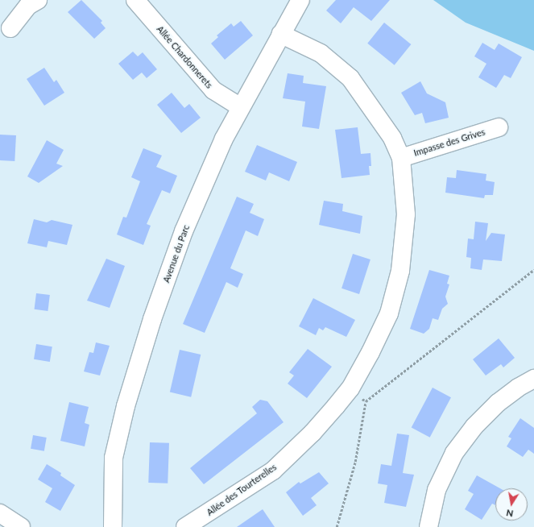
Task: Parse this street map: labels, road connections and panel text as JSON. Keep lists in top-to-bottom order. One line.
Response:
{"streets":{"street":["Allée Chardonnerets","Impasse des Grives","Avenue du Parc","Allée des Tourterelles"]},"crossings":[["Allée Chardonnerets","Avenue du Parc"],["Impasse des Grives","Allée des Tourterelles"],["Avenue du Parc","Allée des Tourterelles"]],"north":"bottom"}
